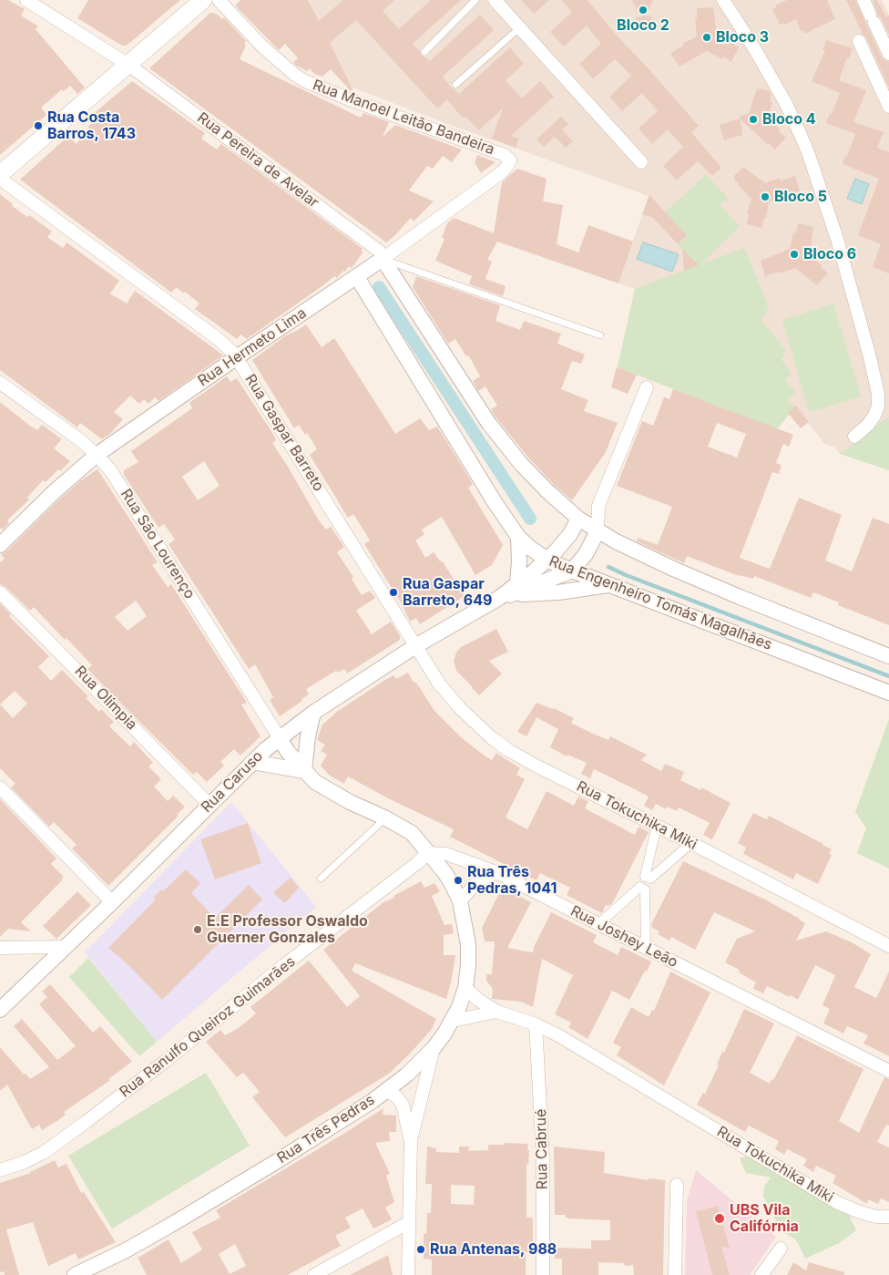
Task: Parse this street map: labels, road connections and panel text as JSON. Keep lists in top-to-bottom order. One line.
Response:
{"streets":{"street":["Rua Manoel Leitão Bandeira","Rua Pereira de Avelar","Rua Hermeto Lima","Rua Gaspar Barreto","Rua São Lourenço","Rua Engenheiro Tomás Magalhães","Rua Olímpia","Rua Caruso","Rua Tokuchika Miki","Rua Joshey Leão","Rua Ranulfo Queiroz Guimarães","Rua Três Pedras","Rua Cabrué"]},"crossings":[["Rua Manoel Leitão Bandeira","Rua Hermeto Lima"],["Rua Pereira de Avelar","Rua Hermeto Lima"],["Rua Hermeto Lima","Rua Gaspar Barreto"],["Rua Hermeto Lima","Rua São Lourenço"],["Rua Hermeto Lima","Rua Engenheiro Tomás Magalhães"],["Rua Gaspar Barreto","Rua Caruso"],["Rua Gaspar Barreto","Rua Tokuchika Miki"],["Rua São Lourenço","Rua Caruso"],["Rua Engenheiro Tomás Magalhães","Rua Caruso"],["Rua Olímpia","Rua Caruso"],["Rua Caruso","Rua Tokuchika Miki"],["Rua Tokuchika Miki","Rua Três Pedras"],["Rua Tokuchika Miki","Rua Cabrué"],["Rua Joshey Leão","Rua Ranulfo Queiroz Guimarães"],["Rua Joshey Leão","Rua Três Pedras"],["Rua Ranulfo Queiroz Guimarães","Rua Três Pedras"]],"places":["Bloco 2","Bloco 3","Bloco 4","Rua Costa Barros, 1743","Bloco 5","Bloco 6","Rua Gaspar Barreto, 649","Rua Três Pedras, 1041","E.E Professor Oswaldo Guerner Gonzales","UBS Vila Califórnia","Rua Antenas, 988"]}
